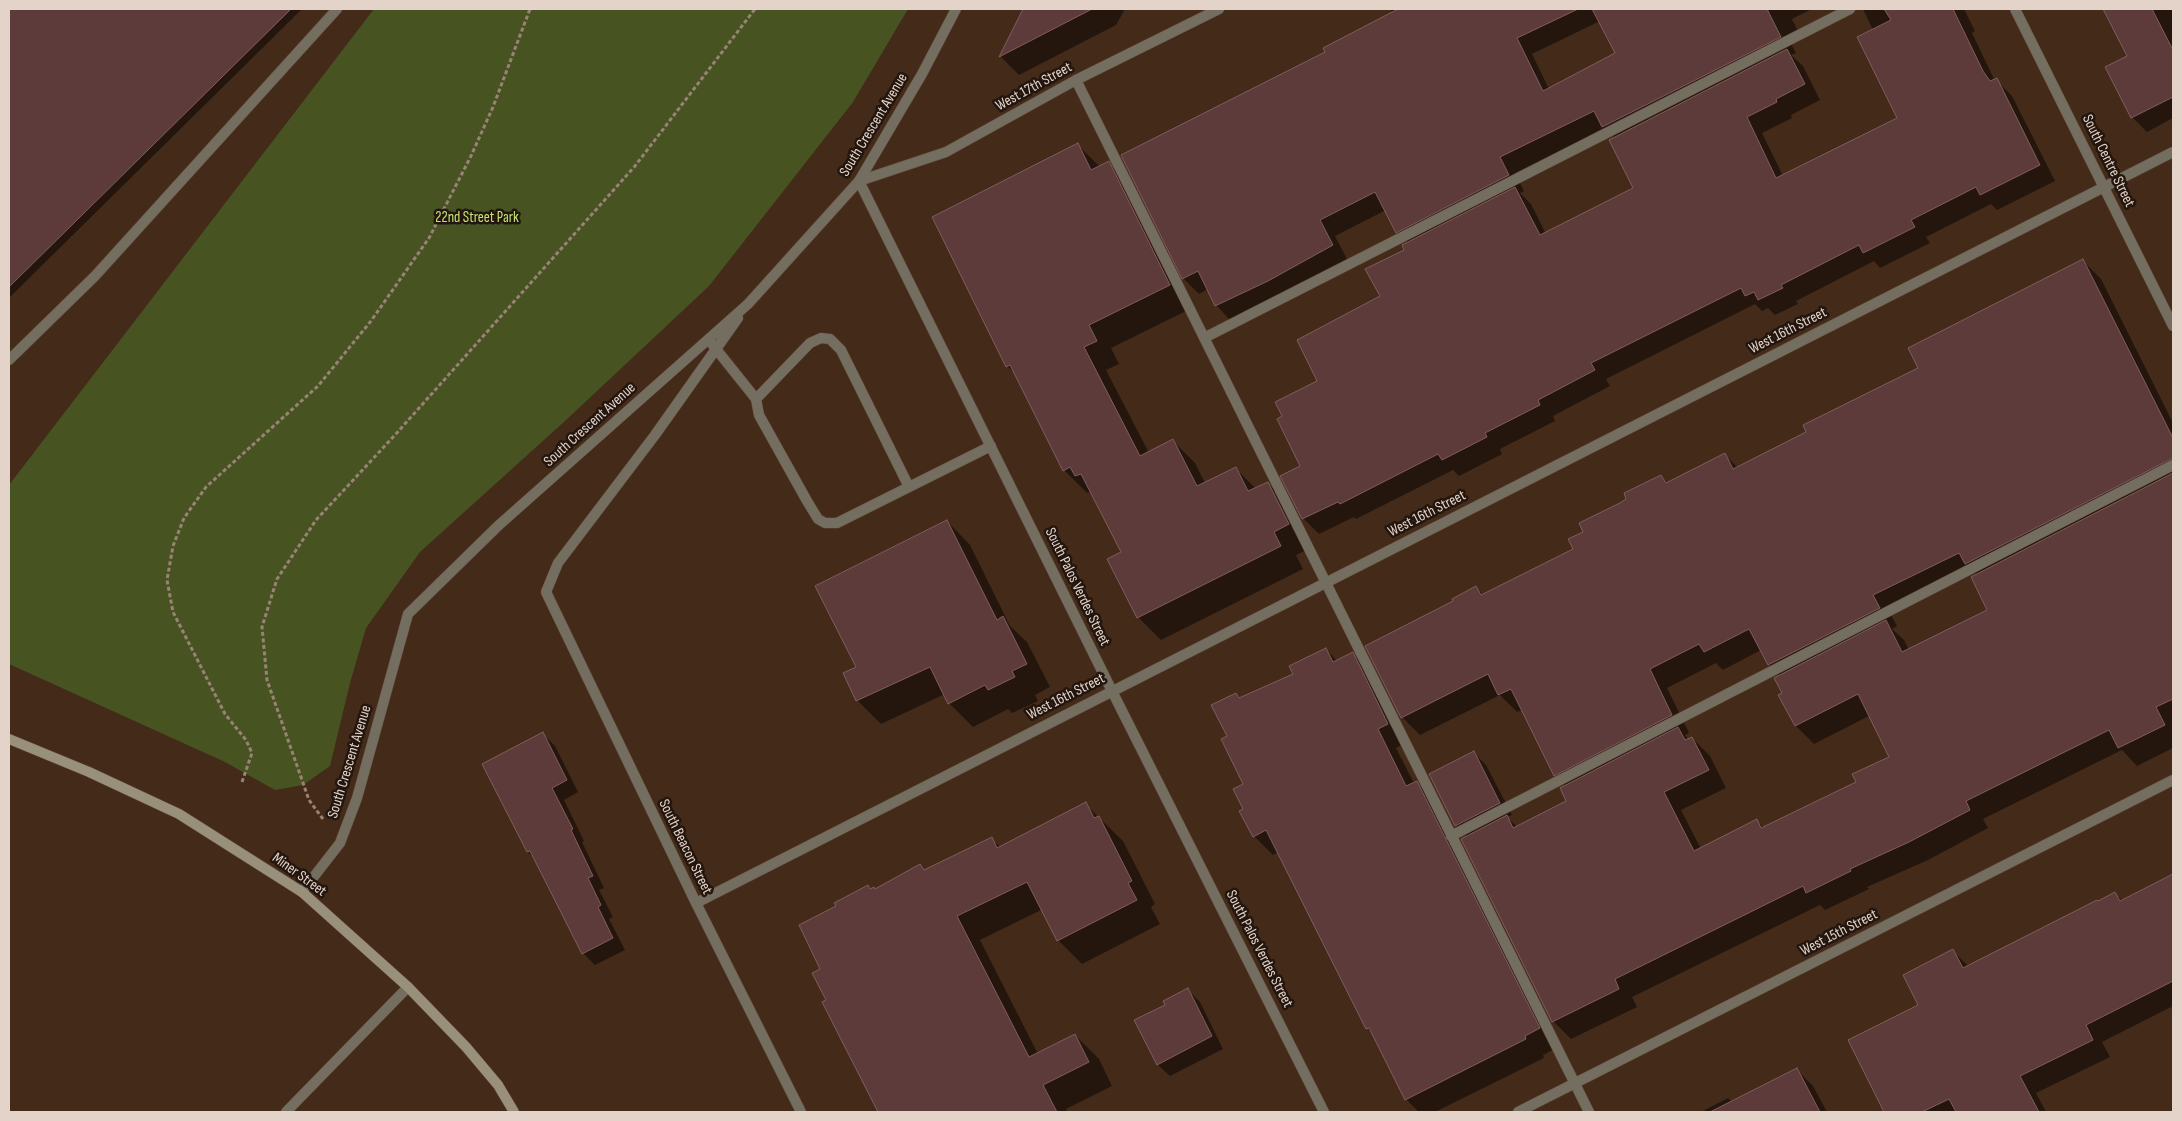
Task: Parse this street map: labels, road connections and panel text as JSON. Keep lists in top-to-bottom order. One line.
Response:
{"streets":{"main road":["Miner Street"],"street":["West 17th Street","South Crescent Avenue","South Centre Street","West 16th Street","South Palos Verdes Street","South Beacon Street","West 15th Street"]},"crossings":[["West 17th Street","South Crescent Avenue"],["West 17th Street","South Palos Verdes Street"],["South Crescent Avenue","South Palos Verdes Street"],["South Crescent Avenue","Miner Street"],["South Centre Street","West 16th Street"],["West 16th Street","South Palos Verdes Street"],["West 16th Street","South Beacon Street"]],"parks":["22nd Street Park"]}
